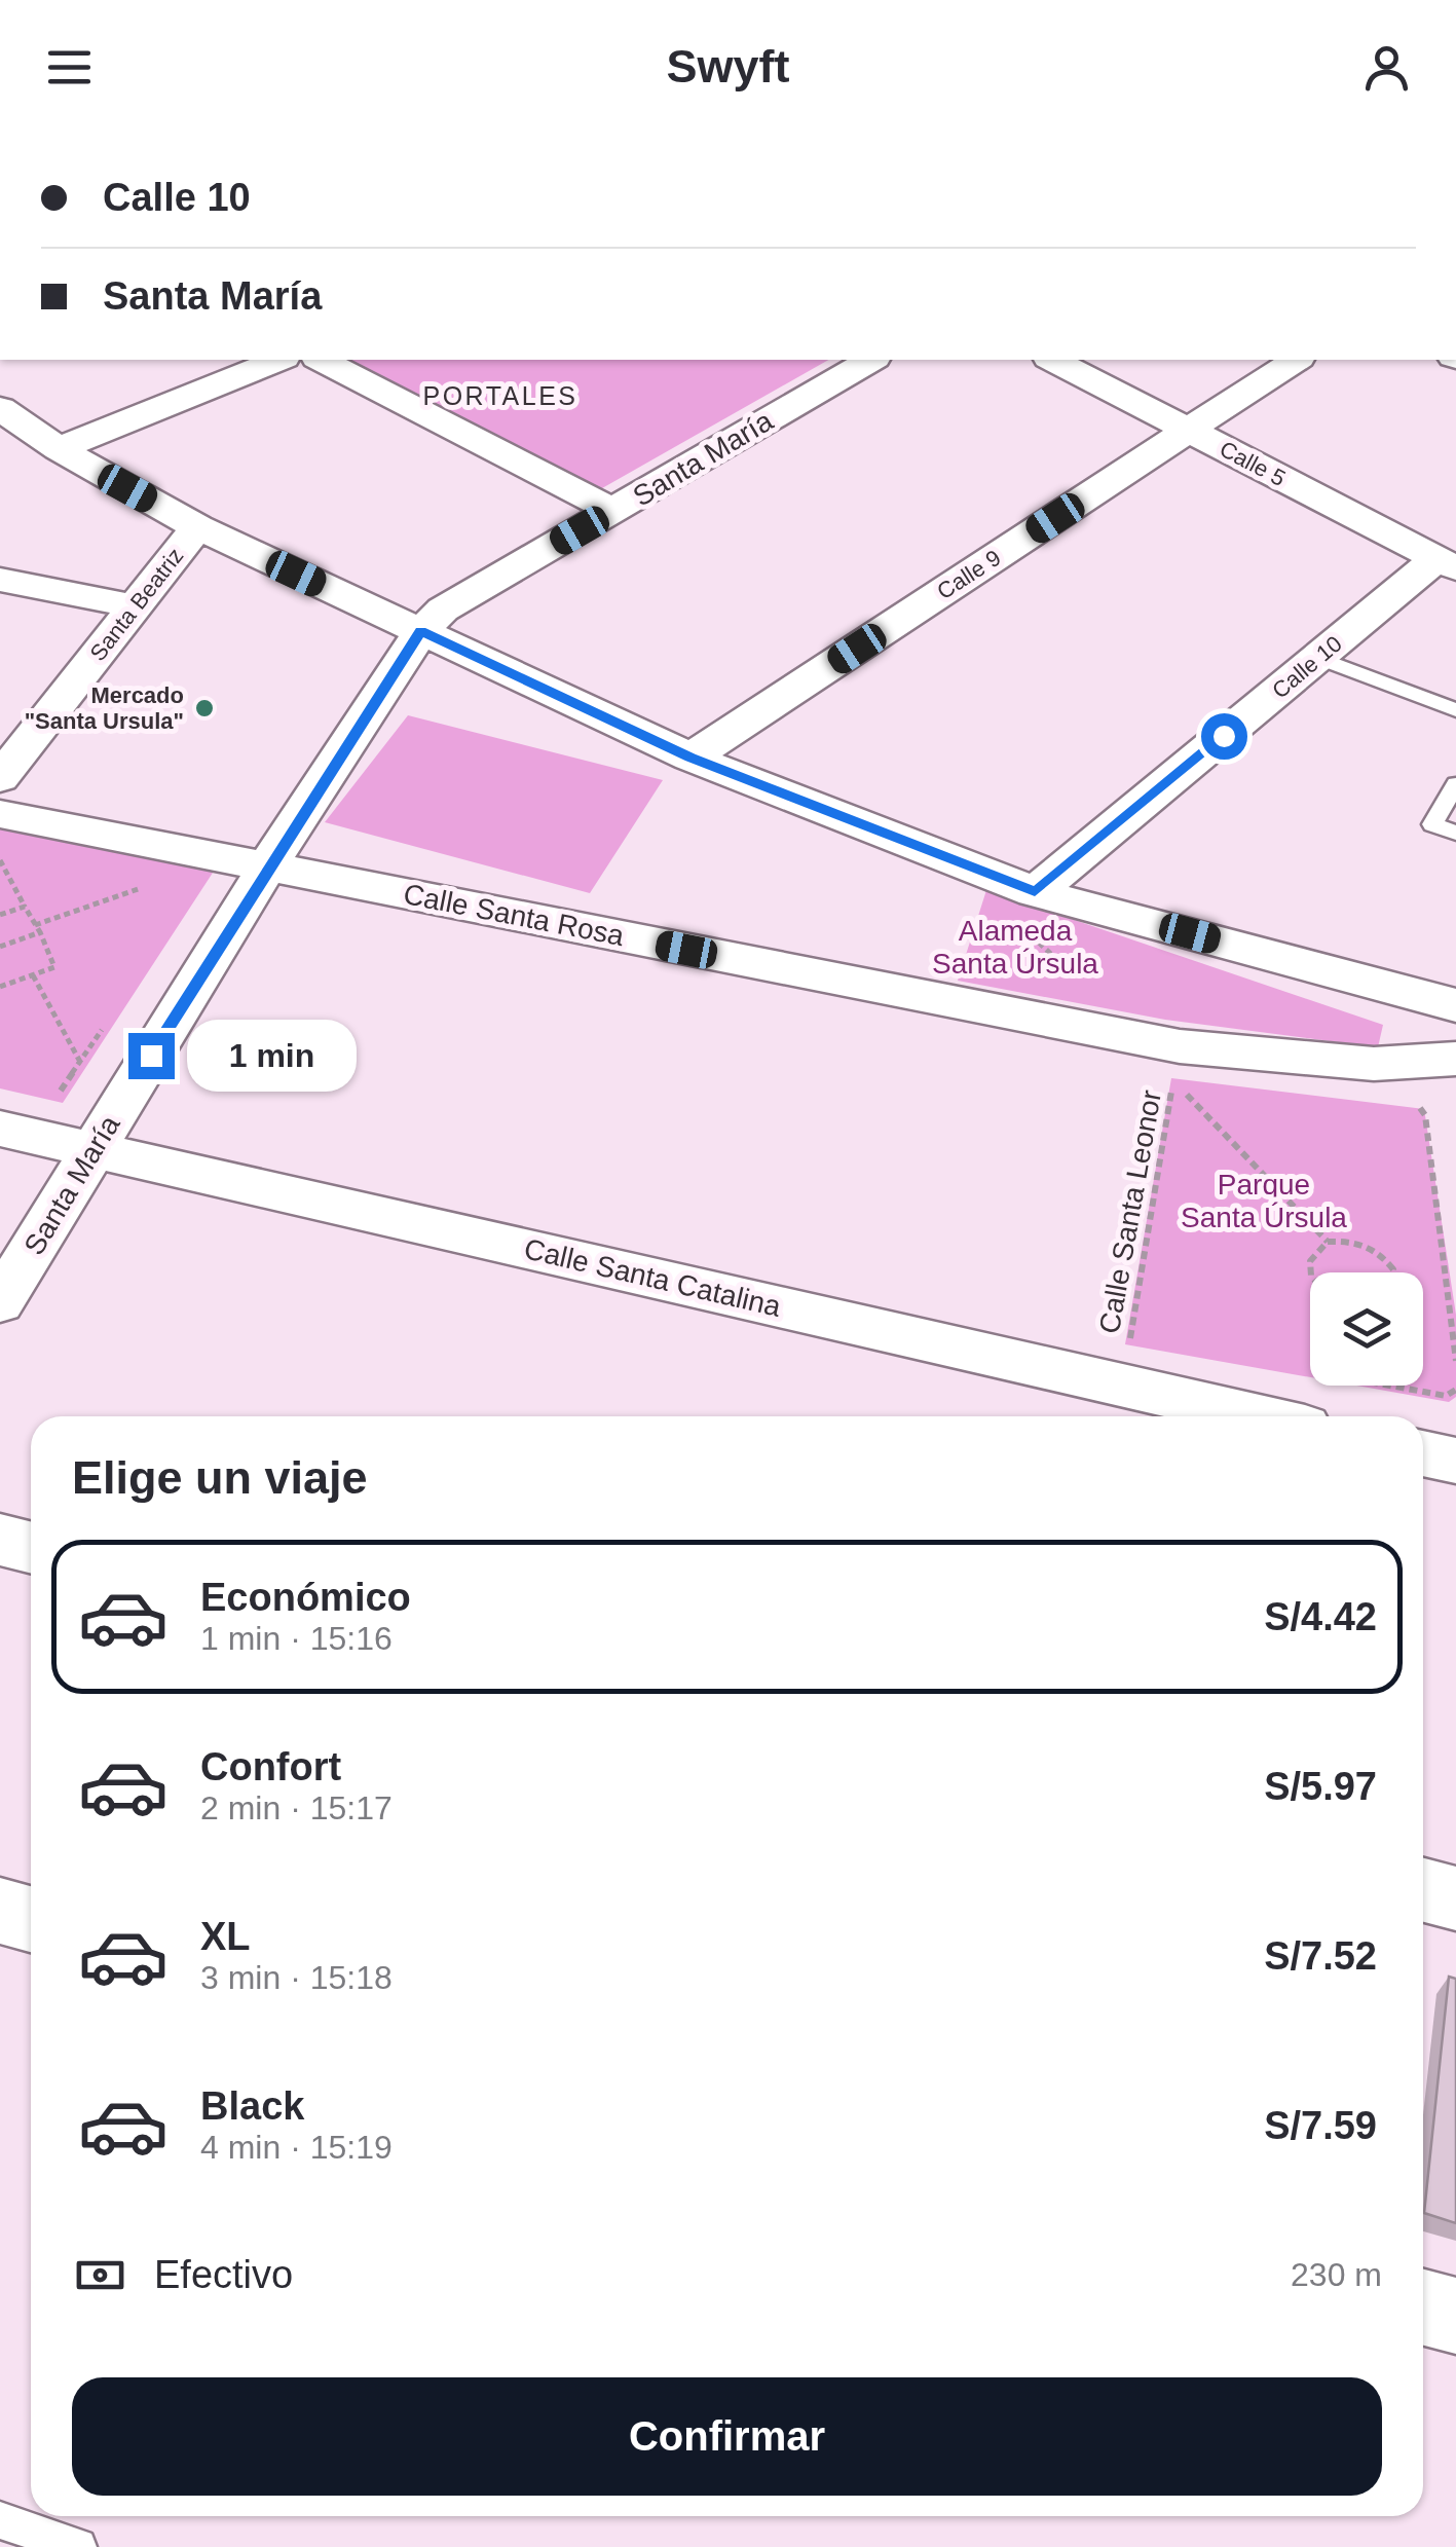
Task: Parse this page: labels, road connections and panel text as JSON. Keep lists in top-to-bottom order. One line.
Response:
{"streets":{"street":["Santa María","Calle 5","Calle 9","Santa Beatriz","Calle 10","Calle Santa Rosa","Calle Santa Catalina"],"path":["Calle Santa Leonor"]},"crossings":[["Santa María","Calle Santa Rosa"],["Santa María","Calle Santa Catalina"],["Calle 5","Calle 9"],["Calle 5","Calle 10"],["Calle Santa Leonor","Calle Santa Catalina"]],"districts":["PORTALES"],"parks":["Alameda Santa Úrsula","Parque Santa Úrsula"],"places":["Mercado \"Santa Ursula\""],"page":{"header":"Swyft","banner":["Calle 10","Santa María"],"bubble":"1 min","heading":"Elige un viaje","list":[{"name":"Económico","note":"1 min · 15:16","value":"S/4.42"},{"name":"Confort","note":"2 min · 15:17","value":"S/5.97"},{"name":"XL","note":"3 min · 15:18","value":"S/7.52"},{"name":"Black","note":"4 min · 15:19","value":"S/7.59"}],"pay":["Efectivo","230 m"],"buttons":"Confirmar"}}
